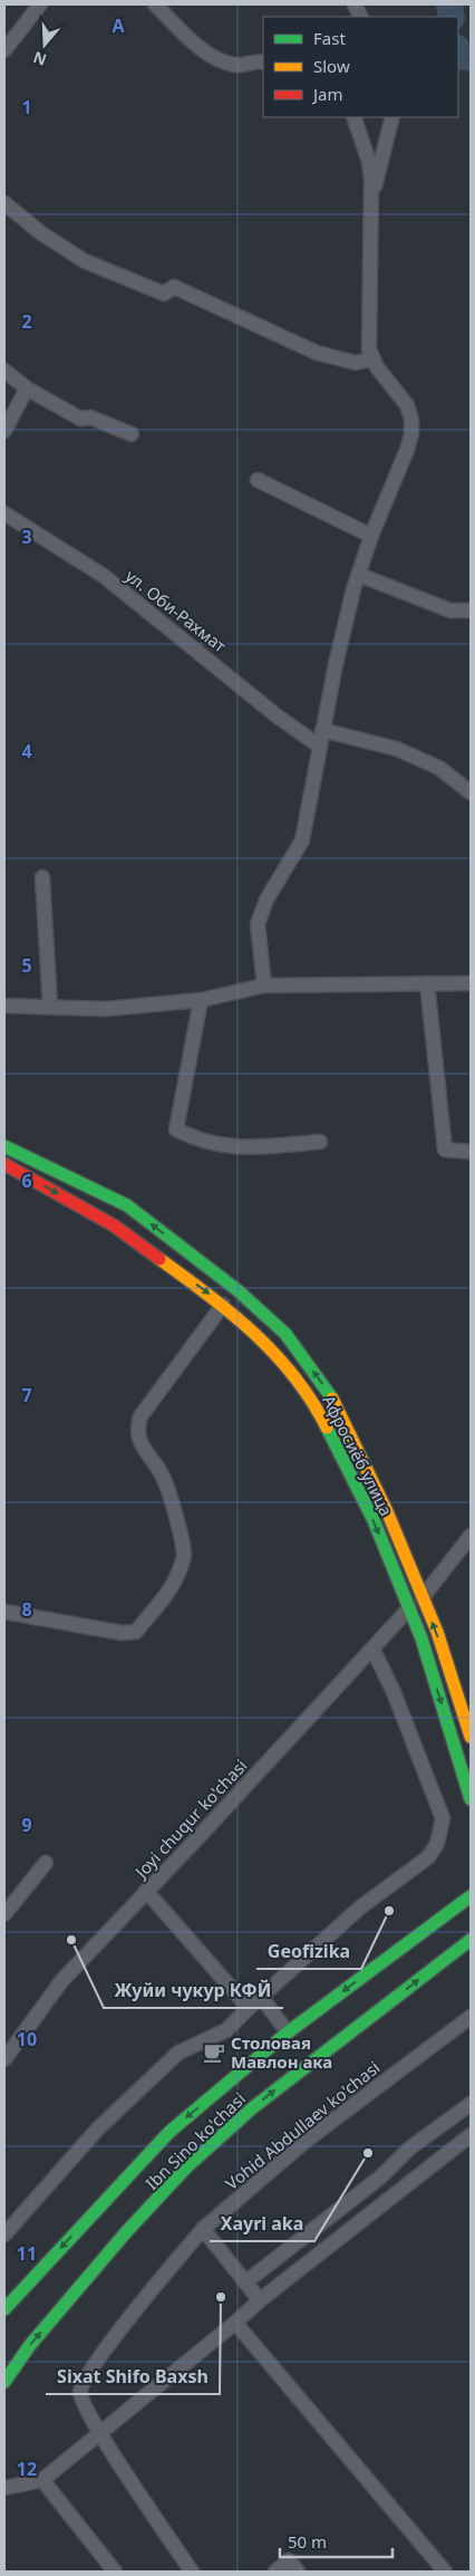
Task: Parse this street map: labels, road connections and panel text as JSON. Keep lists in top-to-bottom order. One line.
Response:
{"streets":{"main road":["Афросиёб улица","Ibn Sino ko'chasi"],"street":["ул. Оби-Рахмат","Joyi chuqur ko'chasi","Vohid Abdullaev ko'chasi"]},"crossings":[["Афросиёб улица","Joyi chuqur ko'chasi"]],"places":{"other":["Geofizika","Жуйи чукур КФЙ","Xayri aka","Sixat Shifo Baxsh"],"cafe":["Столовая Мавлон ака"]},"legend":["Fast","Slow","Jam"],"scale_bar":"50 m","north":"bottom","grid":{"columns":["A"],"rows":["1","2","3","4","5","6","7","8","9","10","11","12"]}}
